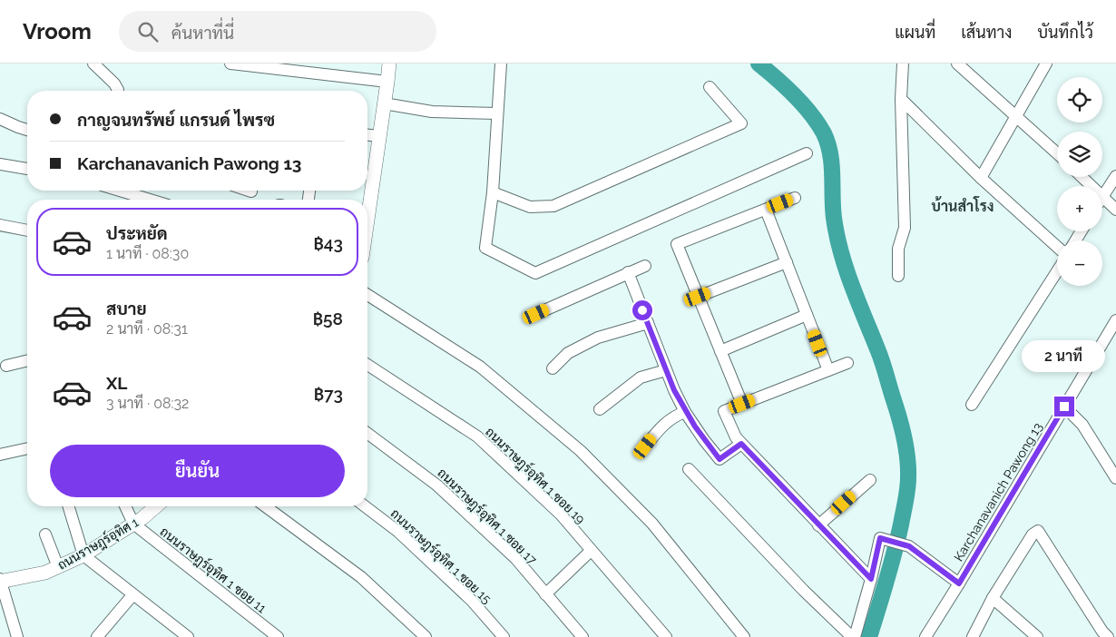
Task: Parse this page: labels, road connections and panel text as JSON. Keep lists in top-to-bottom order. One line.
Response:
{"streets":{"street":["ถนนราษฎร์อุทิศ 1 ซอย 19","Karchanavanich Pawong 13","ถนนราษฎร์อุทิศ 1 ซอย 17","ถนนราษฎร์อุทิศ 1","ถนนราษฎร์อุทิศ 1 ซอย 15","ถนนราษฎร์อุทิศ 1 ซอย 11"]},"crossings":[["ถนนราษฎร์อุทิศ 1","ถนนราษฎร์อุทิศ 1 ซอย 11"]],"districts":["บ้านสำโรง"],"page":{"header":"Vroom","search":"ค้นหาที่นี่","nav":["แผนที่","เส้นทาง","บันทึกไว้"],"map_buttons":["+","−"],"banner":["กาญจนทรัพย์ แกรนด์ ไพรซ","Karchanavanich Pawong 13"],"list":[{"name":"ประหยัด","note":"1 นาที · 08:30","value":"฿43"},{"name":"สบาย","note":"2 นาที · 08:31","value":"฿58"},{"name":"XL","note":"3 นาที · 08:32","value":"฿73"}],"bubble":"2 นาที","buttons":"ยืนยัน"}}
